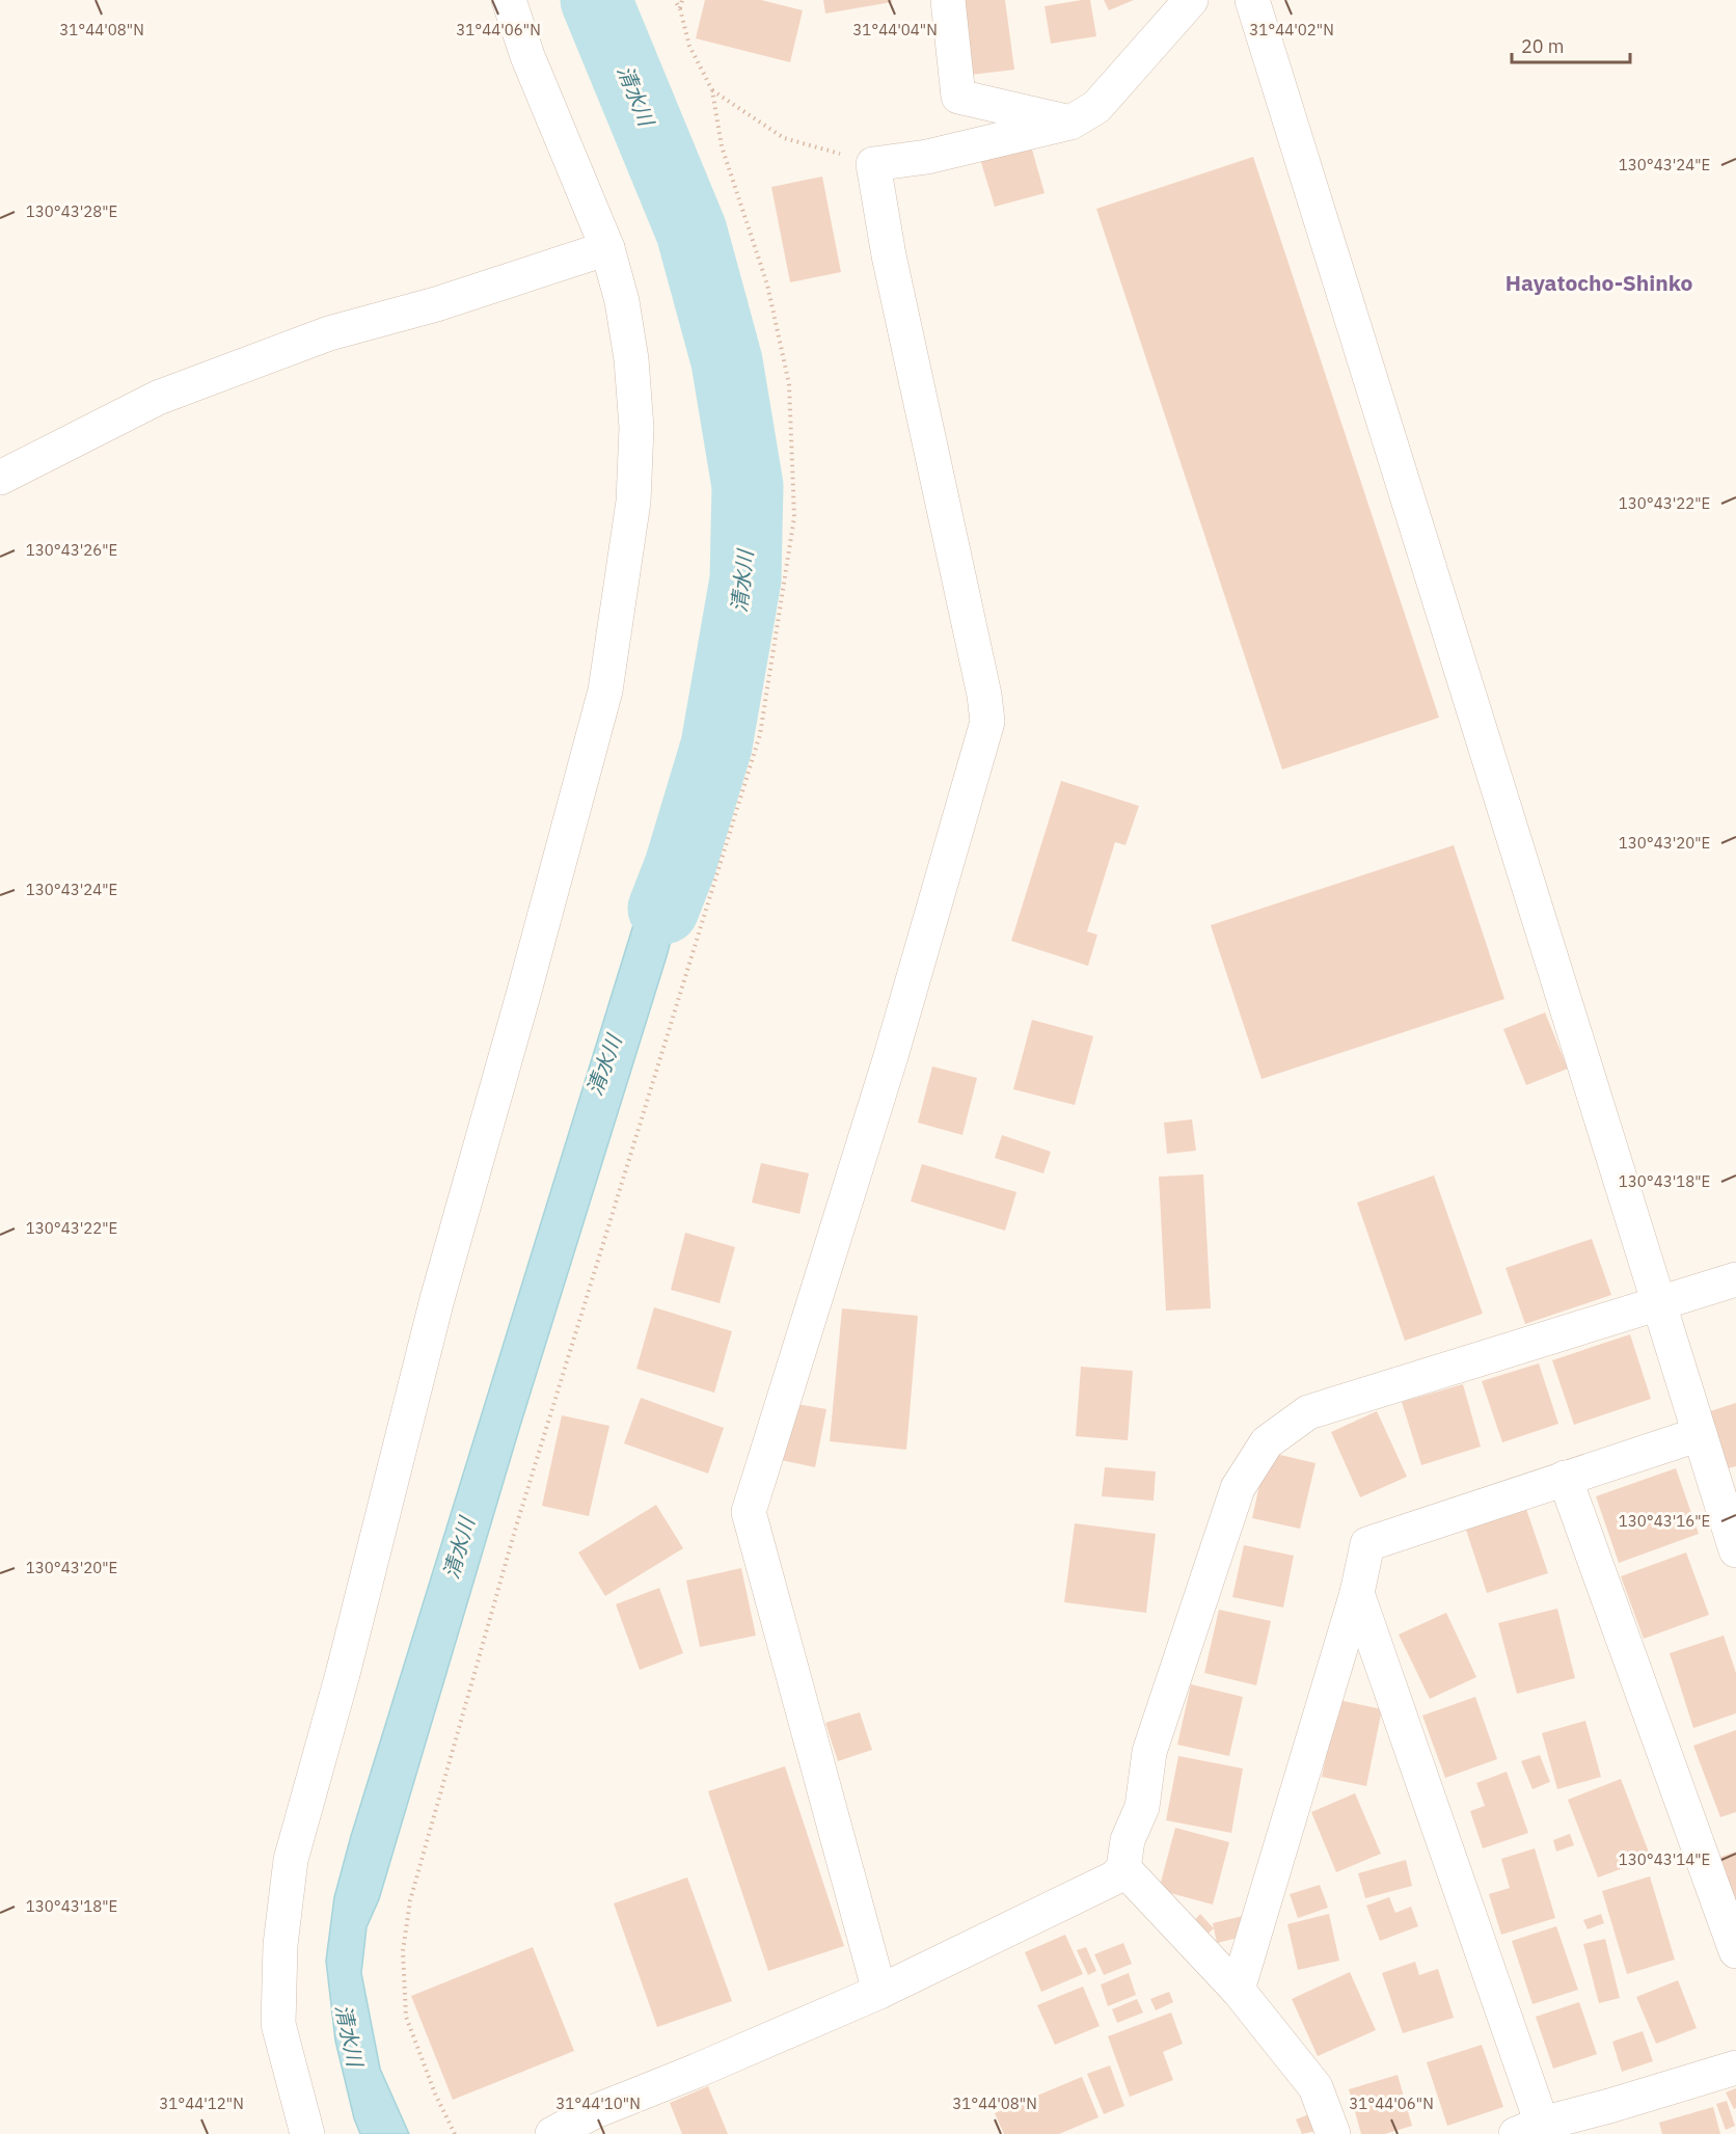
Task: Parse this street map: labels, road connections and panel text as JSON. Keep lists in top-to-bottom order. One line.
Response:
{"districts":["Hayatocho-Shinko"],"water":["清水川"],"scale_bar":"20 m","coordinates":["31°44'08\"N","31°44'06\"N","31°44'04\"N","31°44'02\"N","130°43'24\"E","130°43'28\"E","130°43'22\"E","130°43'26\"E","130°43'20\"E","130°43'18\"E","130°43'16\"E","130°43'14\"E","31°44'12\"N","31°44'10\"N"]}
